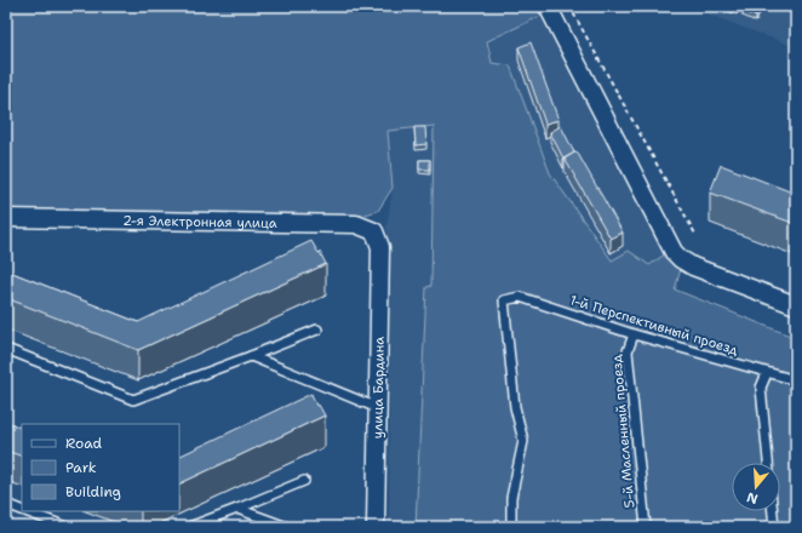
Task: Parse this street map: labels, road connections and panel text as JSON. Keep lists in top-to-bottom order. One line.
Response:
{"streets":{"street":["2-я Электронная улица","улица Бардина"],"lane":["1-й Перспективный проезд","5-й Масленный проезд"]},"crossings":[["2-я Электронная улица","улица Бардина"],["1-й Перспективный проезд","5-й Масленный проезд"]],"legend":["Road","Park","Building"],"north":"bottom"}
